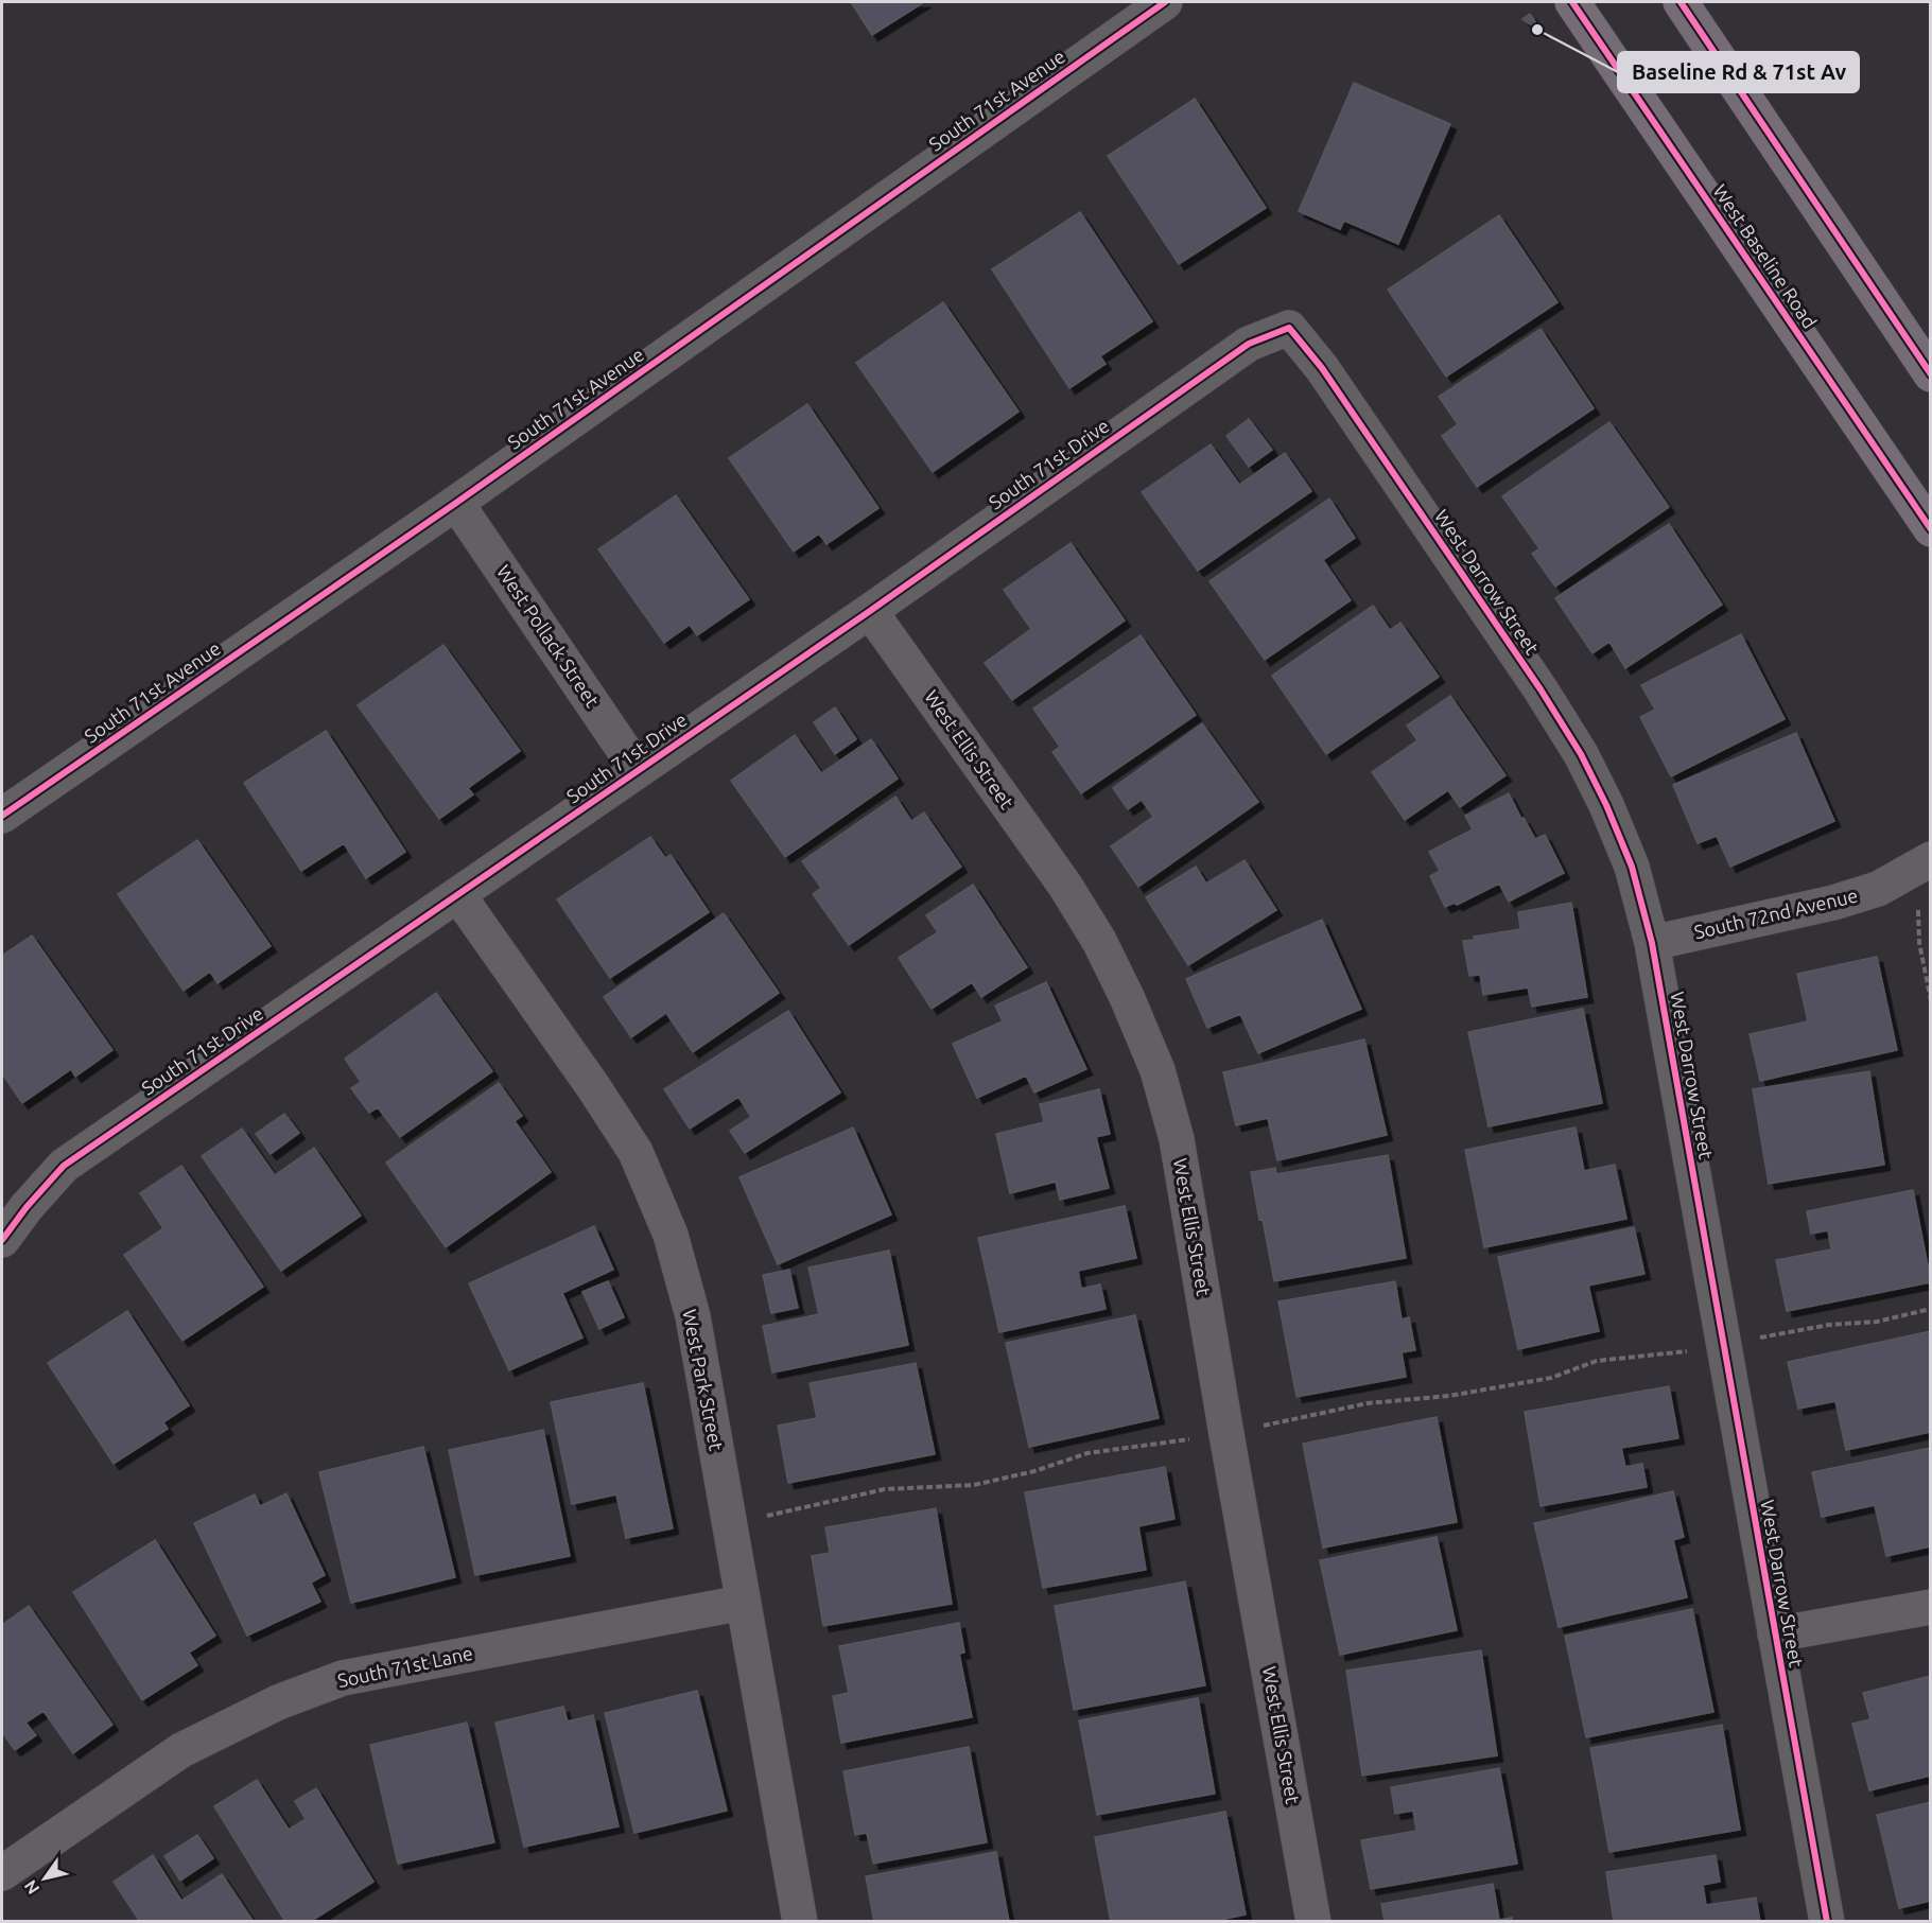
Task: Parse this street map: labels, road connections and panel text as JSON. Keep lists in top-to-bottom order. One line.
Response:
{"streets":{"main road":["West Baseline Road"],"street":["South 71st Avenue","South 71st Drive","West Darrow Street","West Pollack Street","West Ellis Street","South 72nd Avenue","West Park Street","South 71st Lane"]},"crossings":[["South 71st Avenue","West Pollack Street"],["South 71st Drive","West Darrow Street"],["South 71st Drive","West Pollack Street"],["South 71st Drive","West Ellis Street"],["South 71st Drive","West Park Street"],["West Darrow Street","South 72nd Avenue"],["West Park Street","South 71st Lane"]],"places":["Baseline Rd & 71st Av"],"north":"bottom left"}
